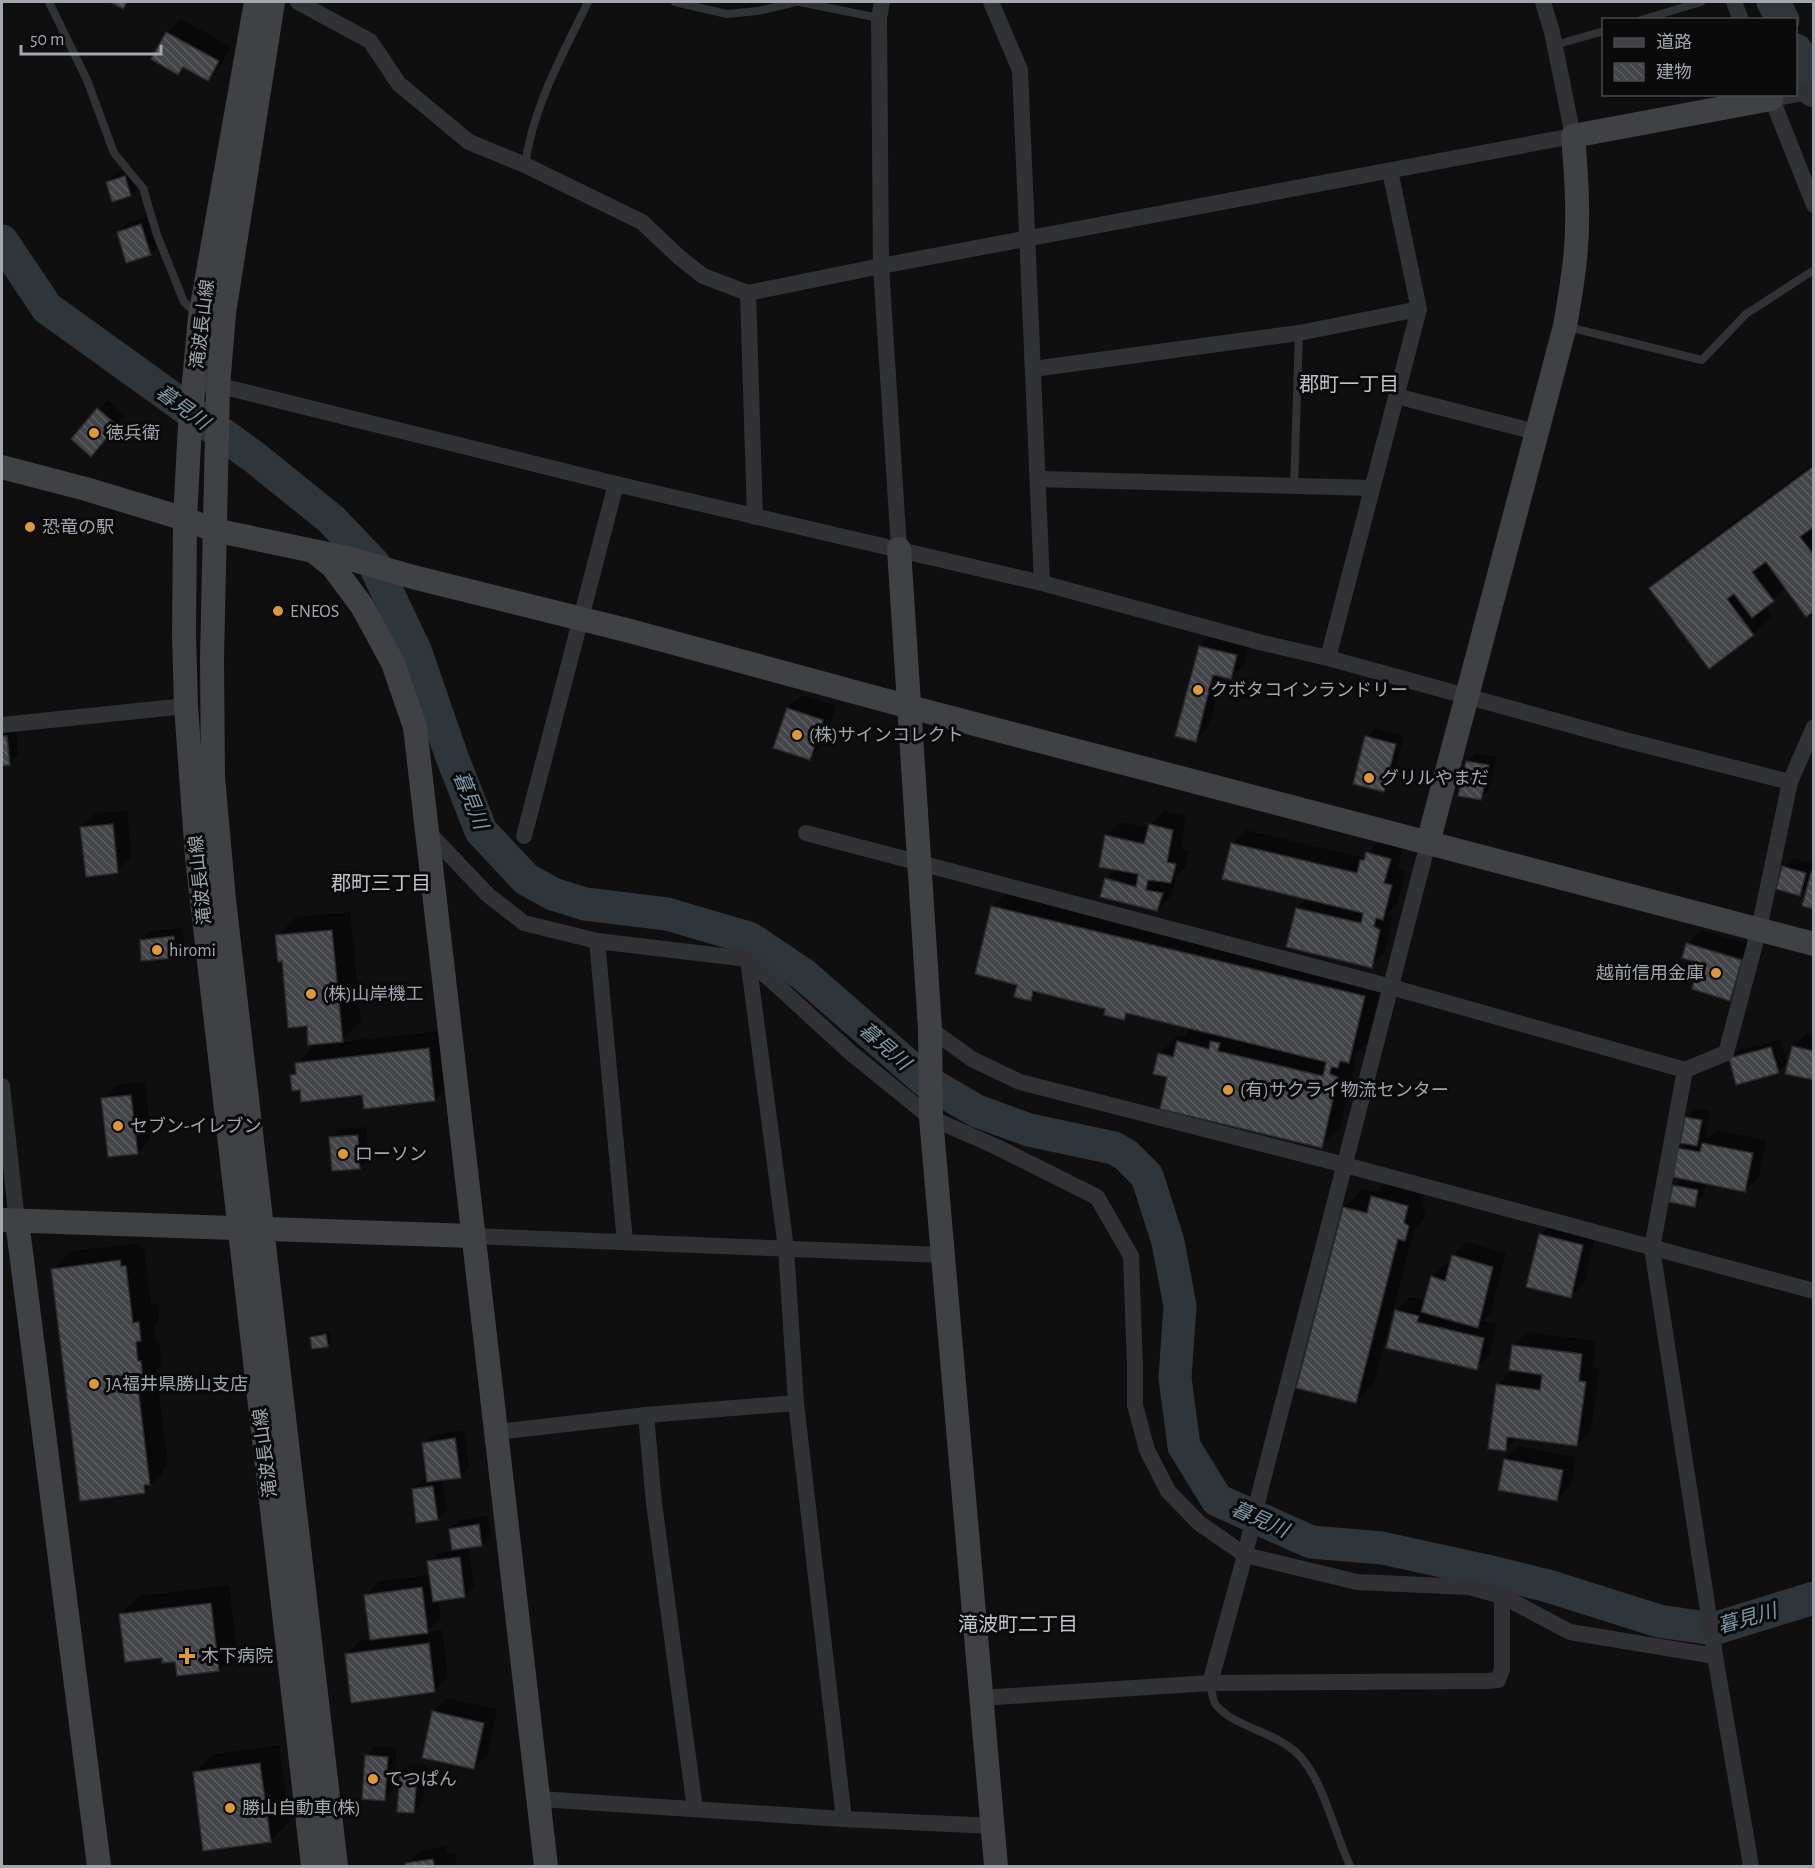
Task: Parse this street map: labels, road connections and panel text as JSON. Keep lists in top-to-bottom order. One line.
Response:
{"streets":{"street":["滝波長山線"]},"districts":["郡町一丁目","郡町三丁目","滝波町二丁目"],"water":["暮見川"],"places":{"other":["徳兵衛","恐竜の駅","ENEOS","クボタコインランドリー","(株)サインコレクト","グリルやまだ","hiromi","越前信用金庫","(株)山岸機工","(有)サクライ物流センター","セブン-イレブン","ローソン","JA福井県勝山支店","てつぱん","勝山自動車(株)"],"health":["木下病院"]},"legend":["道路","建物"],"scale_bar":"50 m"}
